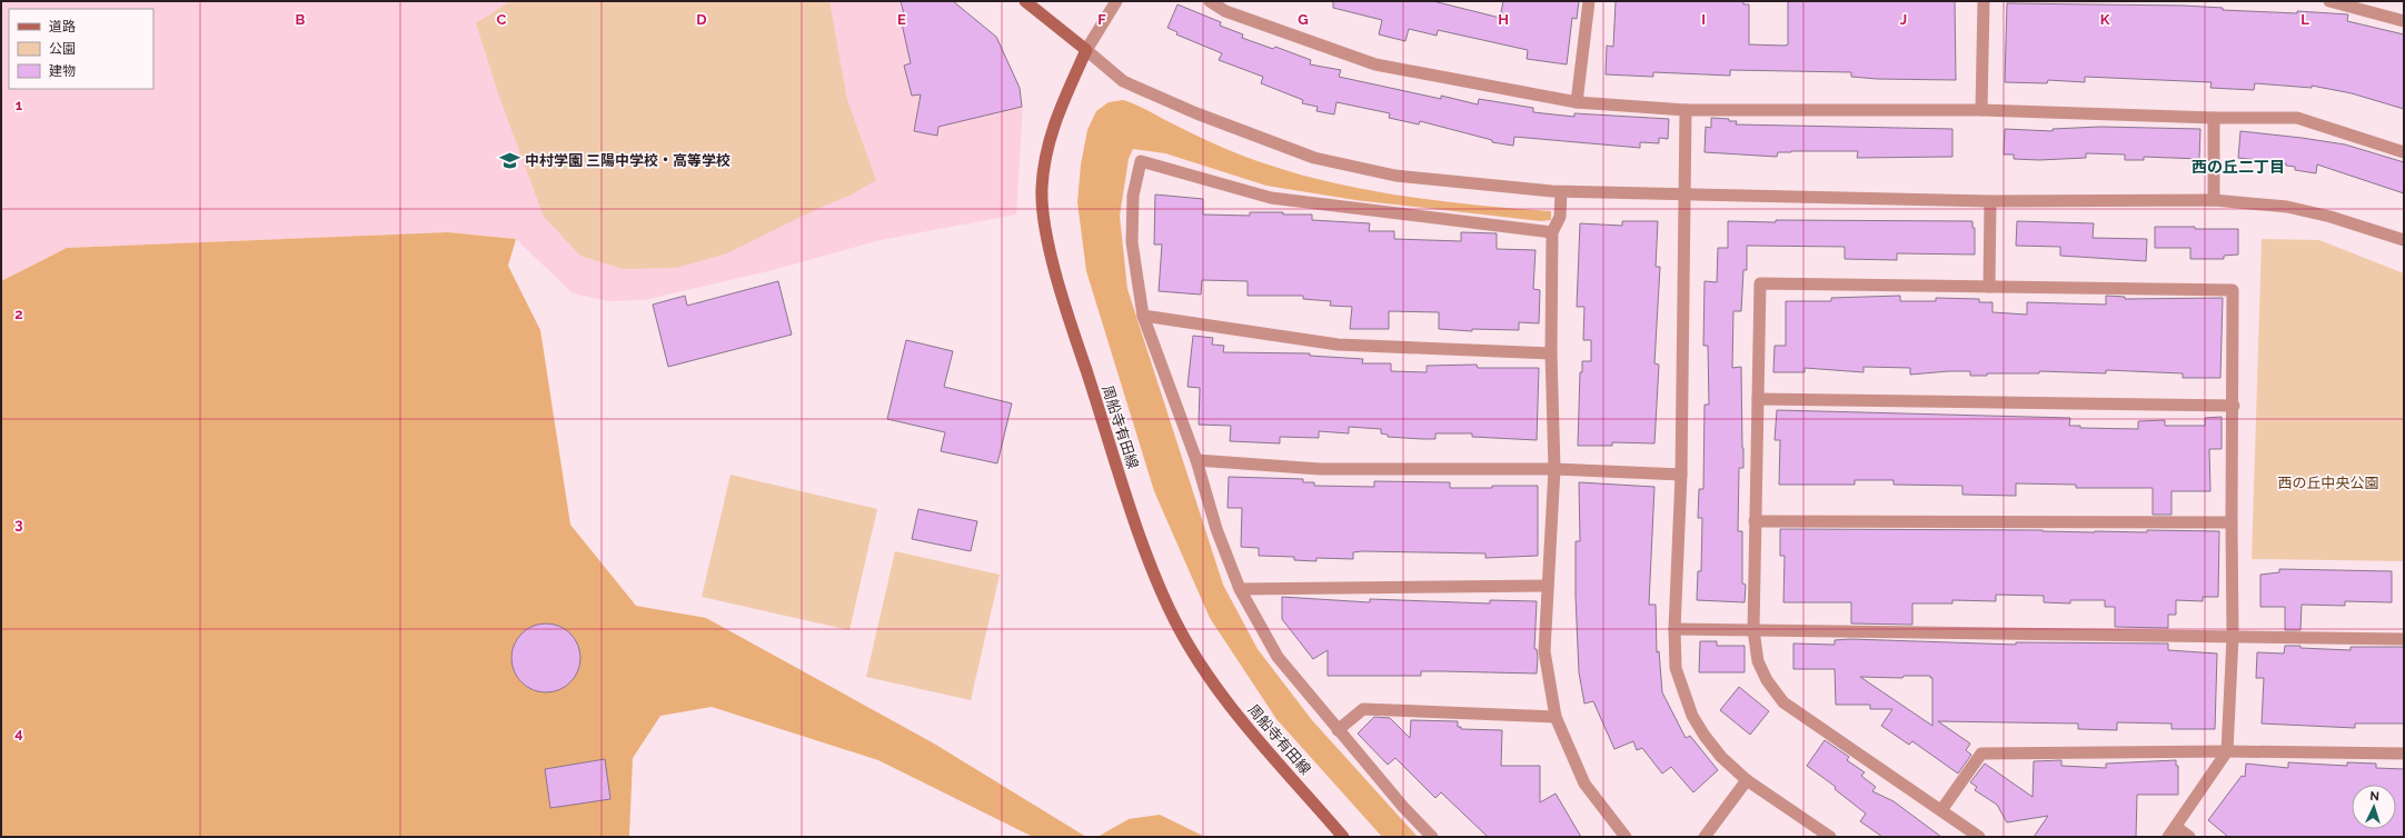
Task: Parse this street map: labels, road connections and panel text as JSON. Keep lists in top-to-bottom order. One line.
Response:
{"streets":{"main road":["周船寺有田線"]},"districts":["西の丘二丁目"],"parks":["西の丘中央公園"],"places":{"school or university":["中村学園 三陽中学校・高等学校"]},"legend":["道路","公園","建物"],"north":"top","grid":{"columns":["B","C","D","E","F","G","H","I","J","K","L"],"rows":["1","2","3","4"]}}
